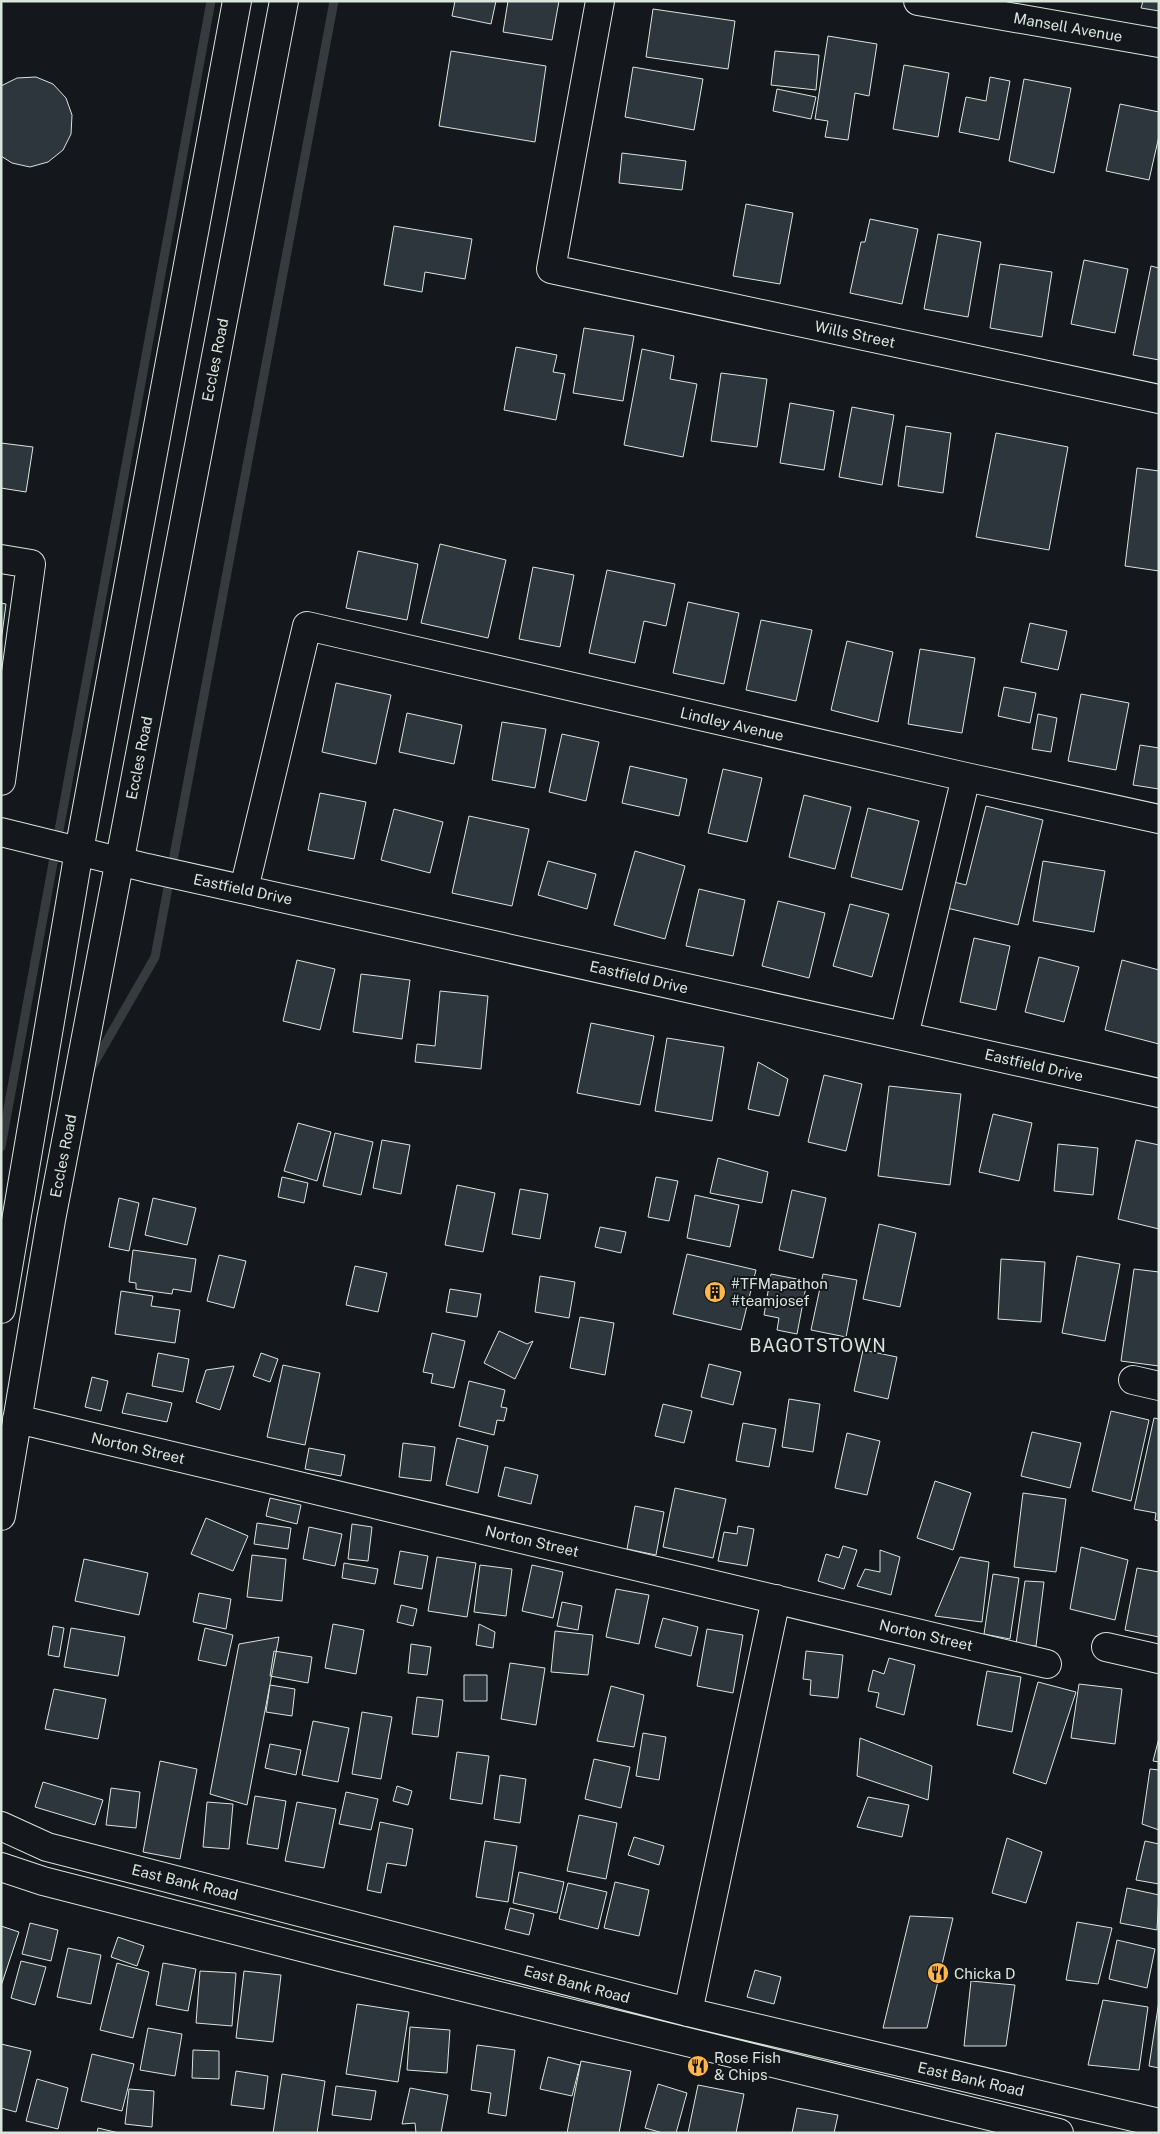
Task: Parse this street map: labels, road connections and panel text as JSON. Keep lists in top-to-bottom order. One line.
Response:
{"streets":{"street":["Mansell Avenue","Wills Street","Eccles Road","Lindley Avenue","Eastfield Drive","Norton Street","East Bank Road"]},"crossings":[["Eccles Road","Eastfield Drive"],["Eccles Road","Norton Street"],["Lindley Avenue","Eastfield Drive"]],"districts":["BAGOTSTOWN"],"places":{"building":["#TFMapathon #teamjosef"],"restaurant":["Chicka D","Rose Fish & Chips"]}}
